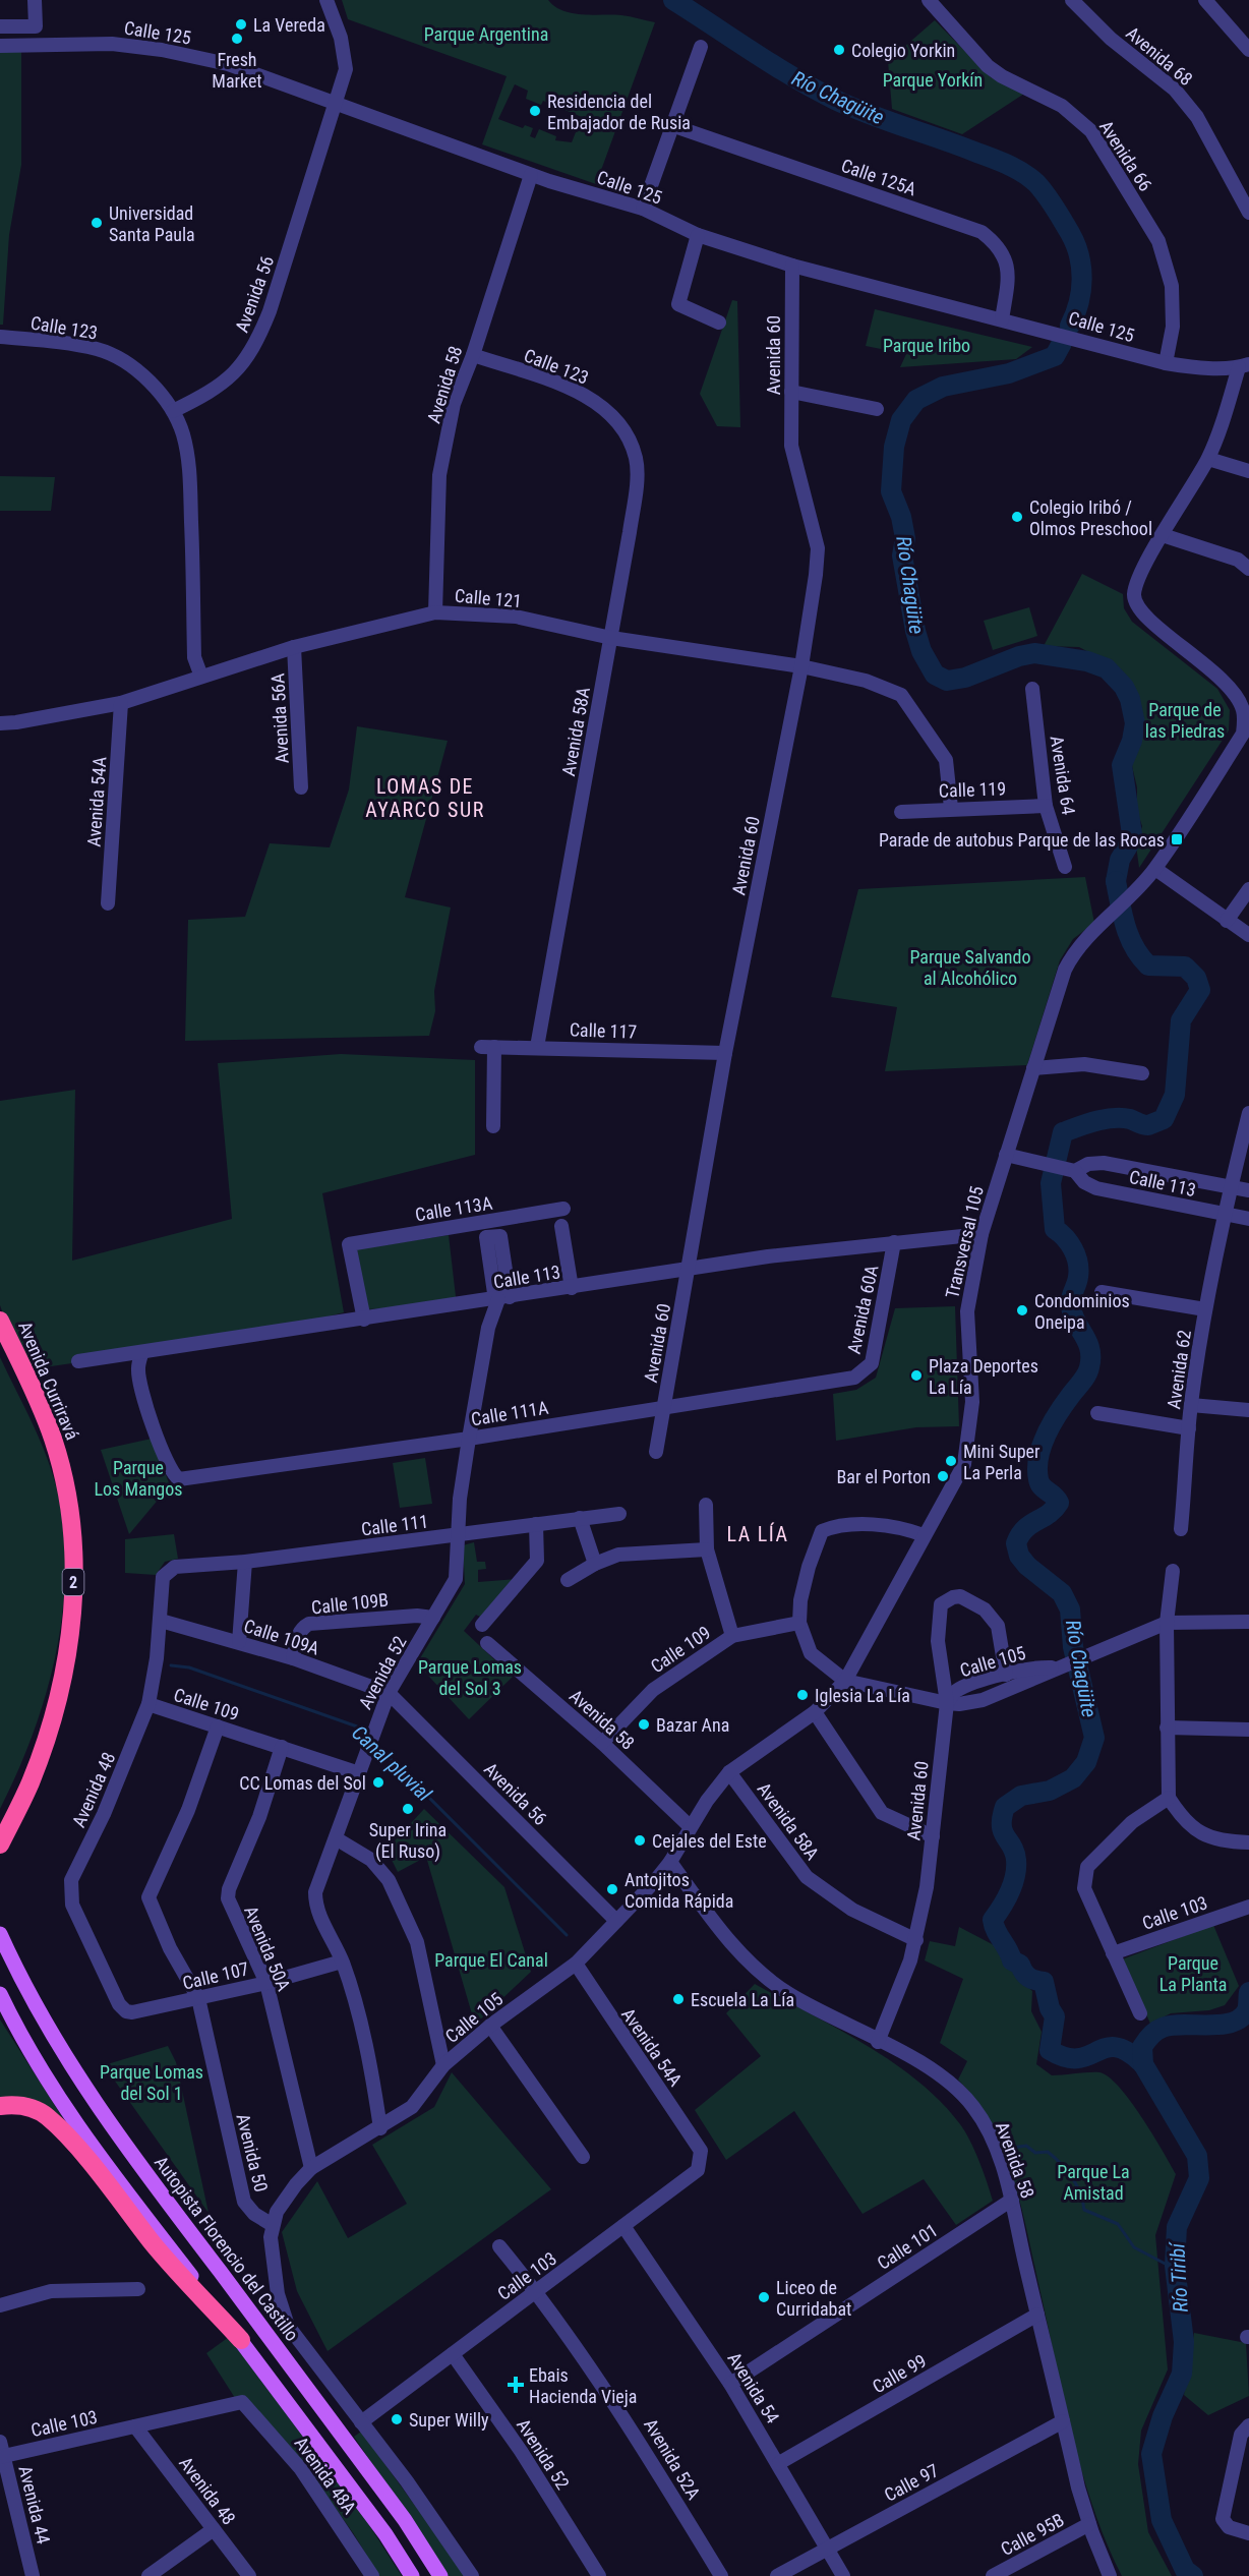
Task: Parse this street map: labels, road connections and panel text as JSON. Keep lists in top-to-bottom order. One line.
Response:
{"streets":{"highway":["Avenida Curriravá","2"],"main road":["Autopista Florencio del Castillo"],"street":["Calle 125","Avenida 68","Avenida 66","Calle 125A","Avenida 56","Calle 123","Avenida 60","Avenida 58","Calle 121","Avenida 56A","Avenida 58A","Avenida 64","Calle 119","Avenida 54A","Calle 117","Calle 113","Calle 113A","Transversal 105","Avenida 60A","Avenida 62","Calle 111A","Calle 111","Calle 109B","Calle 109A","Calle 109","Calle 105","Avenida 52","Avenida 48","Calle 103","Avenida 50A","Calle 107","Avenida 50","Calle 101","Calle 99","Avenida 54","Avenida 52A","Avenida 48A","Calle 97","Avenida 44","Calle 95B"]},"crossings":[["Calle 125","Avenida 66"],["Calle 125","Calle 125A"],["Calle 125","Avenida 56"],["Calle 125","Avenida 60"],["Calle 125","Avenida 58"],["Avenida 56","Calle 123"],["Avenida 56","Calle 109A"],["Avenida 56","Calle 105"],["Avenida 56","Avenida 52"],["Calle 123","Avenida 58"],["Calle 123","Avenida 58A"],["Avenida 60","Avenida 58"],["Avenida 60","Calle 121"],["Avenida 60","Avenida 58A"],["Avenida 60","Calle 117"],["Avenida 60","Calle 113"],["Avenida 60","Calle 111A"],["Avenida 60","Calle 105"],["Avenida 58","Calle 121"],["Avenida 58","Transversal 105"],["Avenida 58","Calle 109"],["Avenida 58","Calle 105"],["Avenida 58","Calle 101"],["Avenida 58","Calle 99"],["Avenida 58","Calle 97"],["Avenida 58","Calle 95B"],["Calle 121","Avenida 56A"],["Calle 121","Avenida 58A"],["Calle 121","Calle 119"],["Calle 121","Avenida 54A"],["Avenida 58A","Calle 117"],["Avenida 58A","Transversal 105"],["Avenida 64","Calle 119"],["Avenida 54A","Calle 105"],["Avenida 54A","Calle 103"],["Calle 113","Calle 113A"],["Calle 113","Transversal 105"],["Calle 113","Avenida 60A"],["Calle 113","Avenida 62"],["Calle 113","Calle 111A"],["Calle 113","Avenida 52"],["Transversal 105","Calle 105"],["Avenida 60A","Calle 111A"],["Calle 111A","Avenida 52"],["Calle 111","Avenida 52"],["Calle 111","Avenida 48"],["Calle 109B","Calle 109A"],["Calle 109B","Avenida 52"],["Calle 109A","Avenida 52"],["Calle 109A","Avenida 48"],["Calle 109","Avenida 52"],["Calle 109","Avenida 48"],["Calle 109","Avenida 50A"],["Calle 109","Avenida 50"],["Calle 105","Avenida 52"],["Calle 105","Avenida 50A"],["Calle 105","Avenida 50"],["Avenida 52","Calle 103"],["Avenida 52","Calle 107"],["Avenida 48","Calle 103"],["Avenida 48","Calle 107"],["Calle 103","Avenida 54"],["Calle 103","Avenida 52A"],["Calle 103","Avenida 48A"],["Calle 103","Avenida 44"],["Avenida 50A","Calle 107"],["Calle 107","Avenida 50"],["Calle 101","Avenida 54"],["Calle 99","Avenida 54"],["Avenida 54","Calle 97"]],"districts":["LOMAS DE AYARCO SUR","LA LÍA"],"water":["Río Chagüite","Canal pluvial","Río Tiribí"],"parks":["Parque Argentina","Parque Yorkín","Parque Iribo","Parque de las Piedras","Parque Salvando al Alcohólico","Parque Los Mangos","Parque Lomas del Sol 3","Parque El Canal","Parque La Planta","Parque Lomas del Sol 1","Parque La Amistad"],"places":{"other":["La Vereda","Fresh Market","Colegio Yorkin","Residencia del Embajador de Rusia","Universidad Santa Paula","Colegio Iribó / Olmos Preschool","Condominios Oneipa","Plaza Deportes La Lía","Mini Super La Perla","Bar el Porton","Iglesia La Lía","Bazar Ana","CC Lomas del Sol","Super Irina (El Ruso)","Cejales del Este","Antojitos Comida Rápida","Escuela La Lía","Liceo de Curridabat","Super Willy"],"transit":["Parade de autobus Parque de las Rocas"],"health":["Ebais Hacienda Vieja"]}}
